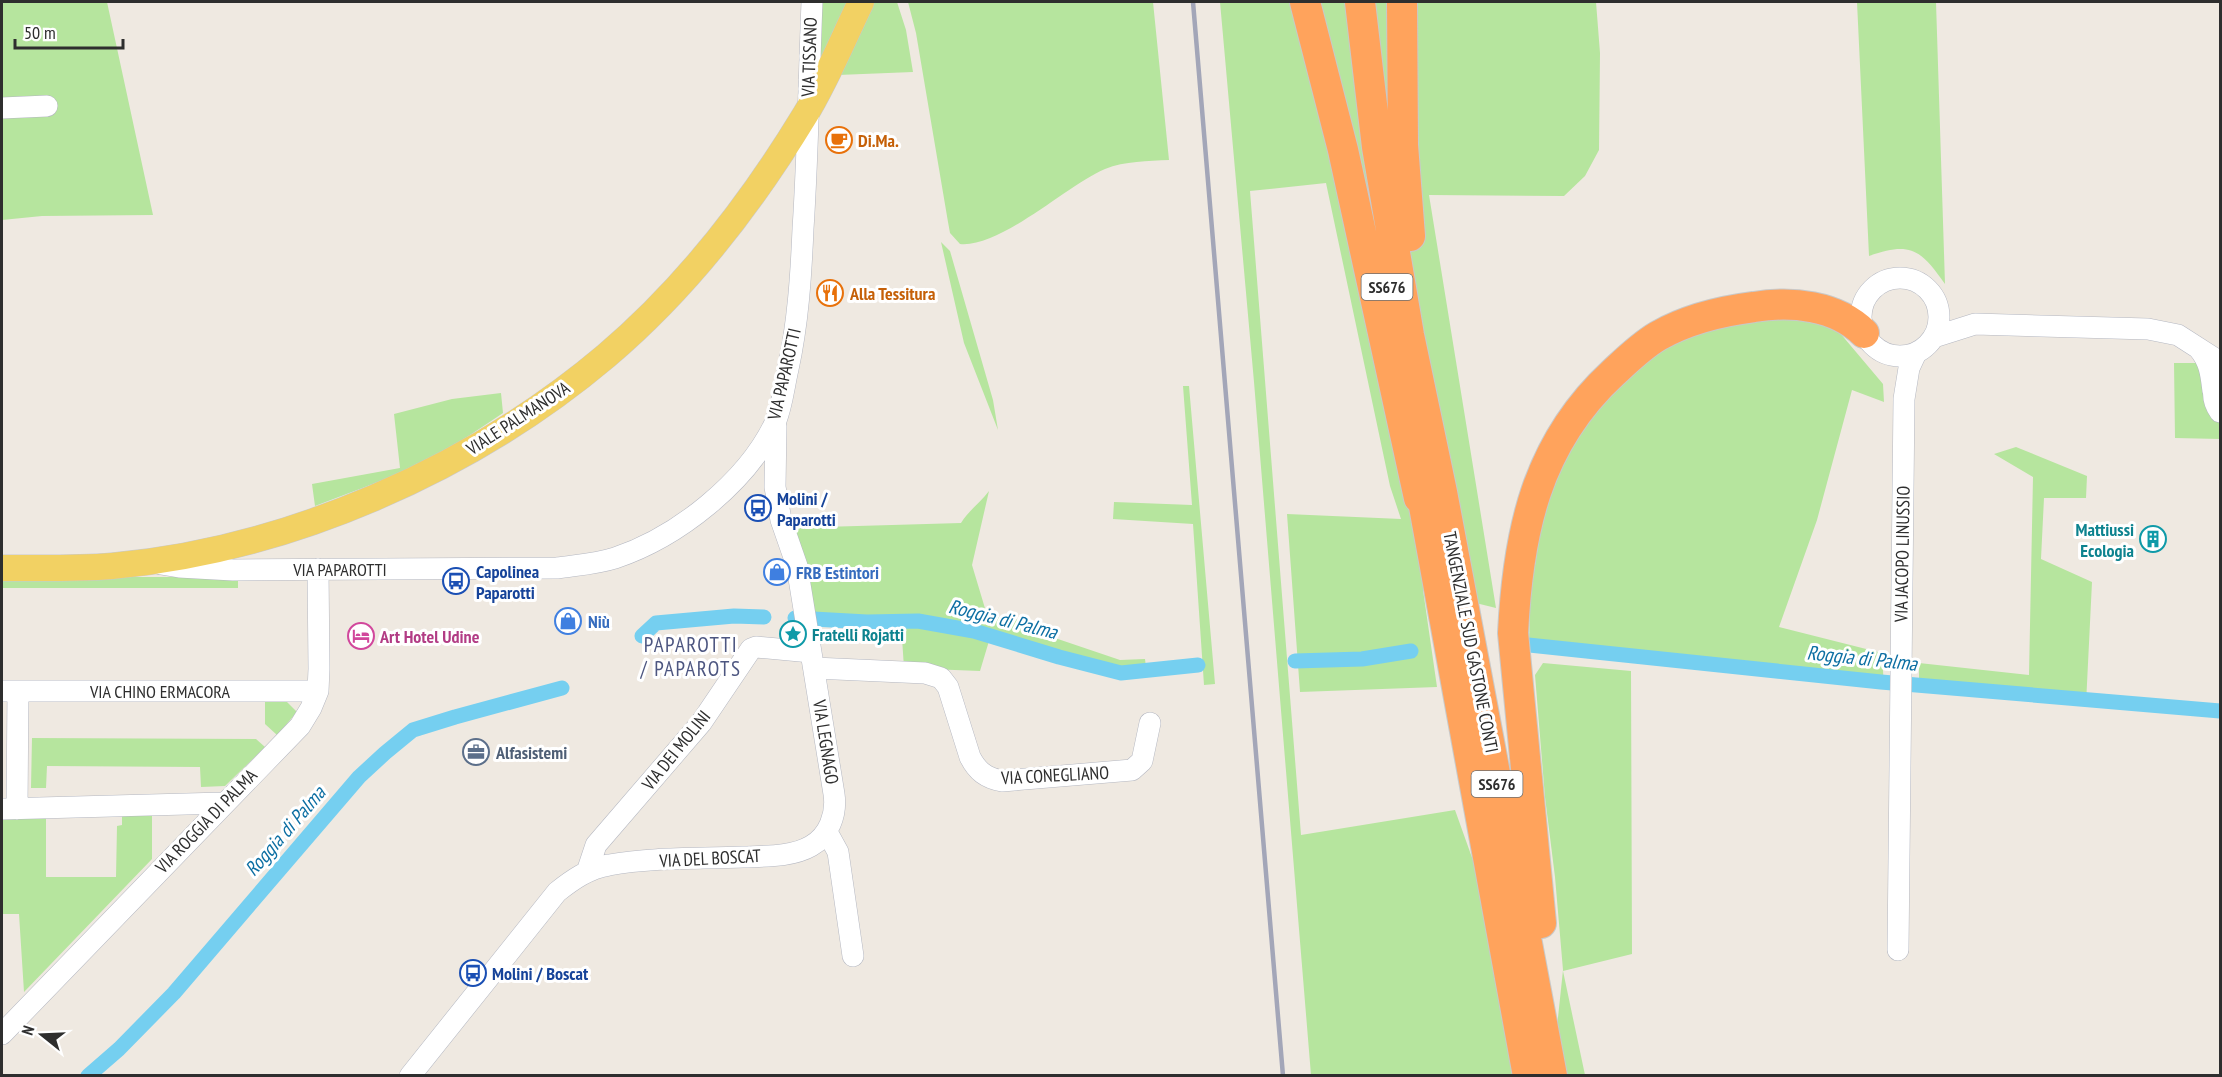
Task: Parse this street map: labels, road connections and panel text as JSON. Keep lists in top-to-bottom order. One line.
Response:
{"streets":{"highway":["SS676","TANGENZIALE SUD GASTONE CONTI"],"main road":["VIALE PALMANOVA"],"street":["VIA TISSANO","VIA PAPAROTTI","VIA JACOPO LINUSSIO","VIA CHINO ERMACORA","VIA LEGNAGO","VIA DEI MOLINI","VIA CONEGLIANO","VIA ROGGIA DI PALMA","VIA DEL BOSCAT"]},"crossings":[["VIA TISSANO","VIA PAPAROTTI"],["VIA TISSANO","VIALE PALMANOVA"],["SS676","TANGENZIALE SUD GASTONE CONTI"],["VIA PAPAROTTI","VIALE PALMANOVA"],["VIA PAPAROTTI","VIA ROGGIA DI PALMA"],["VIA CHINO ERMACORA","VIA ROGGIA DI PALMA"],["VIA LEGNAGO","VIA DEI MOLINI"],["VIA LEGNAGO","VIA CONEGLIANO"],["VIA LEGNAGO","VIA DEL BOSCAT"],["VIA DEI MOLINI","VIA CONEGLIANO"],["VIA DEI MOLINI","VIA DEL BOSCAT"]],"districts":["PAPAROTTI / PAPAROTS"],"water":["Roggia di Palma"],"places":{"cafe":["Di.Ma."],"restaurant":["Alla Tessitura"],"bus stop":["Molini / Paparotti","Capolinea Paparotti","Molini / Boscat"],"building":["Mattiussi Ecologia"],"shop":["FRB Estintori","Niù"],"place":["Fratelli Rojatti"],"hotel":["Art Hotel Udine"],"office":["Alfasistemi"]},"scale_bar":"50 m","north":"left"}
